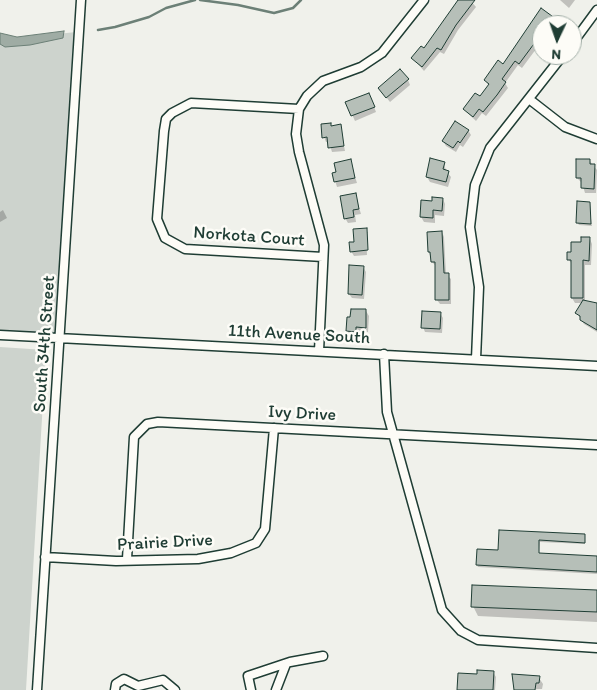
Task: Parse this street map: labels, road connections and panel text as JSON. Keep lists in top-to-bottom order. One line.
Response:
{"streets":{"street":["Norkota Court","11th Avenue South","South 34th Street","Ivy Drive","Prairie Drive"]},"crossings":[["11th Avenue South","South 34th Street"],["South 34th Street","Prairie Drive"],["Ivy Drive","Prairie Drive"]],"north":"bottom"}
